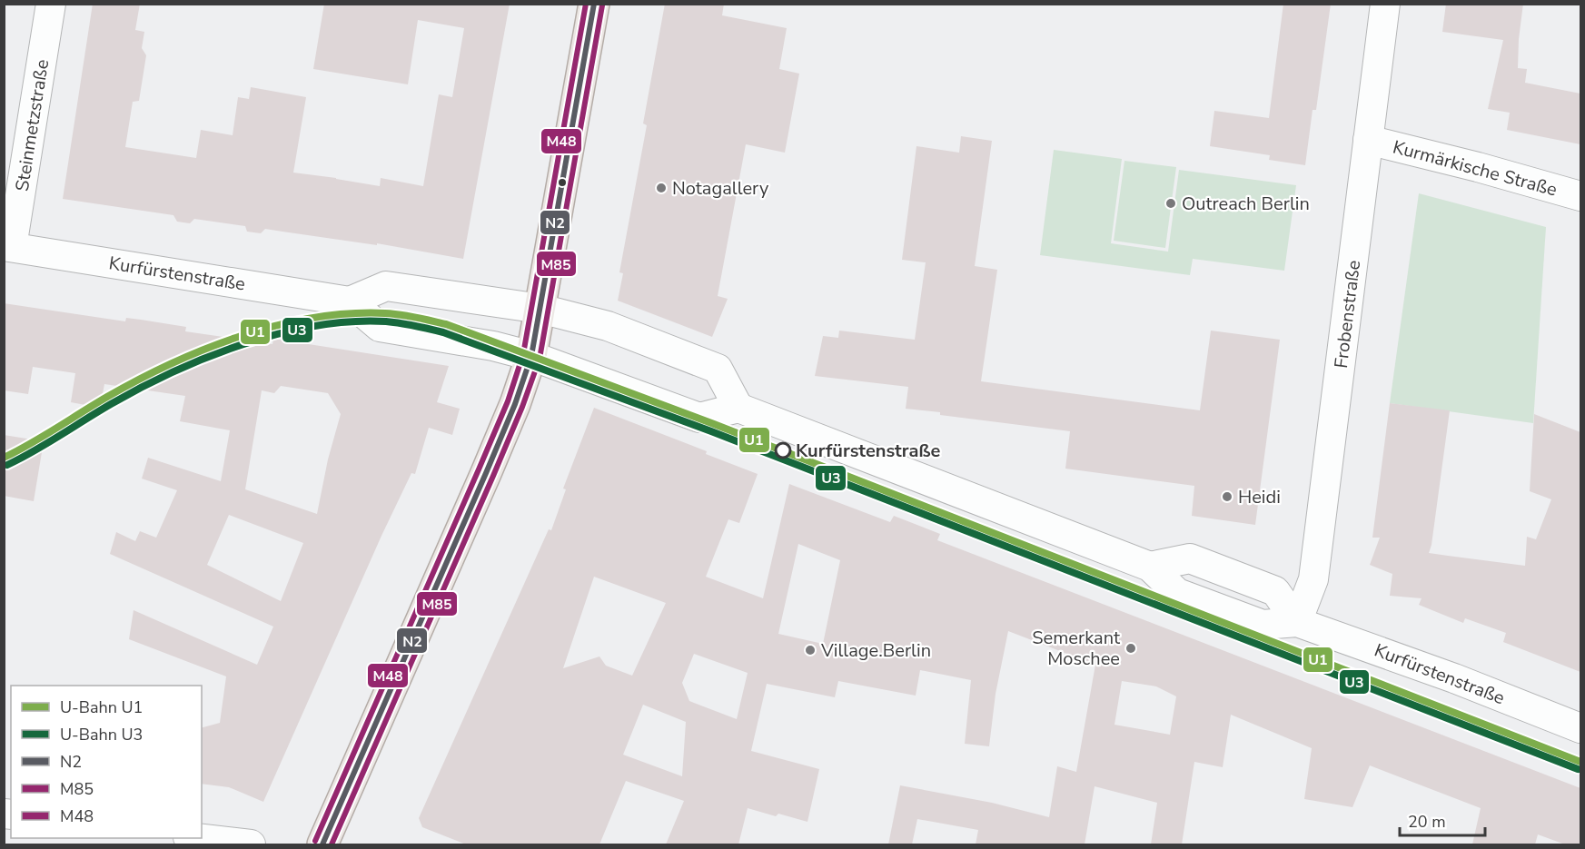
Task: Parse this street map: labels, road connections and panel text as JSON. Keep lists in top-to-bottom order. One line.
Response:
{"streets":{"street":["Steinmetzstraße","Kurmärkische Straße","Kurfürstenstraße","Frobenstraße"]},"crossings":[["Steinmetzstraße","Kurfürstenstraße"],["Kurmärkische Straße","Frobenstraße"],["Kurfürstenstraße","Frobenstraße"]],"places":["Notagallery","Outreach Berlin","Kurfürstenstraße","Heidi","Semerkant Moschee","Village.Berlin"],"lines":["transit line N2","transit line M48","transit line M85","metro line U1","metro line U3"],"legend":["U-Bahn U1","U-Bahn U3","N2","M85","M48"],"scale_bar":"20 m"}
